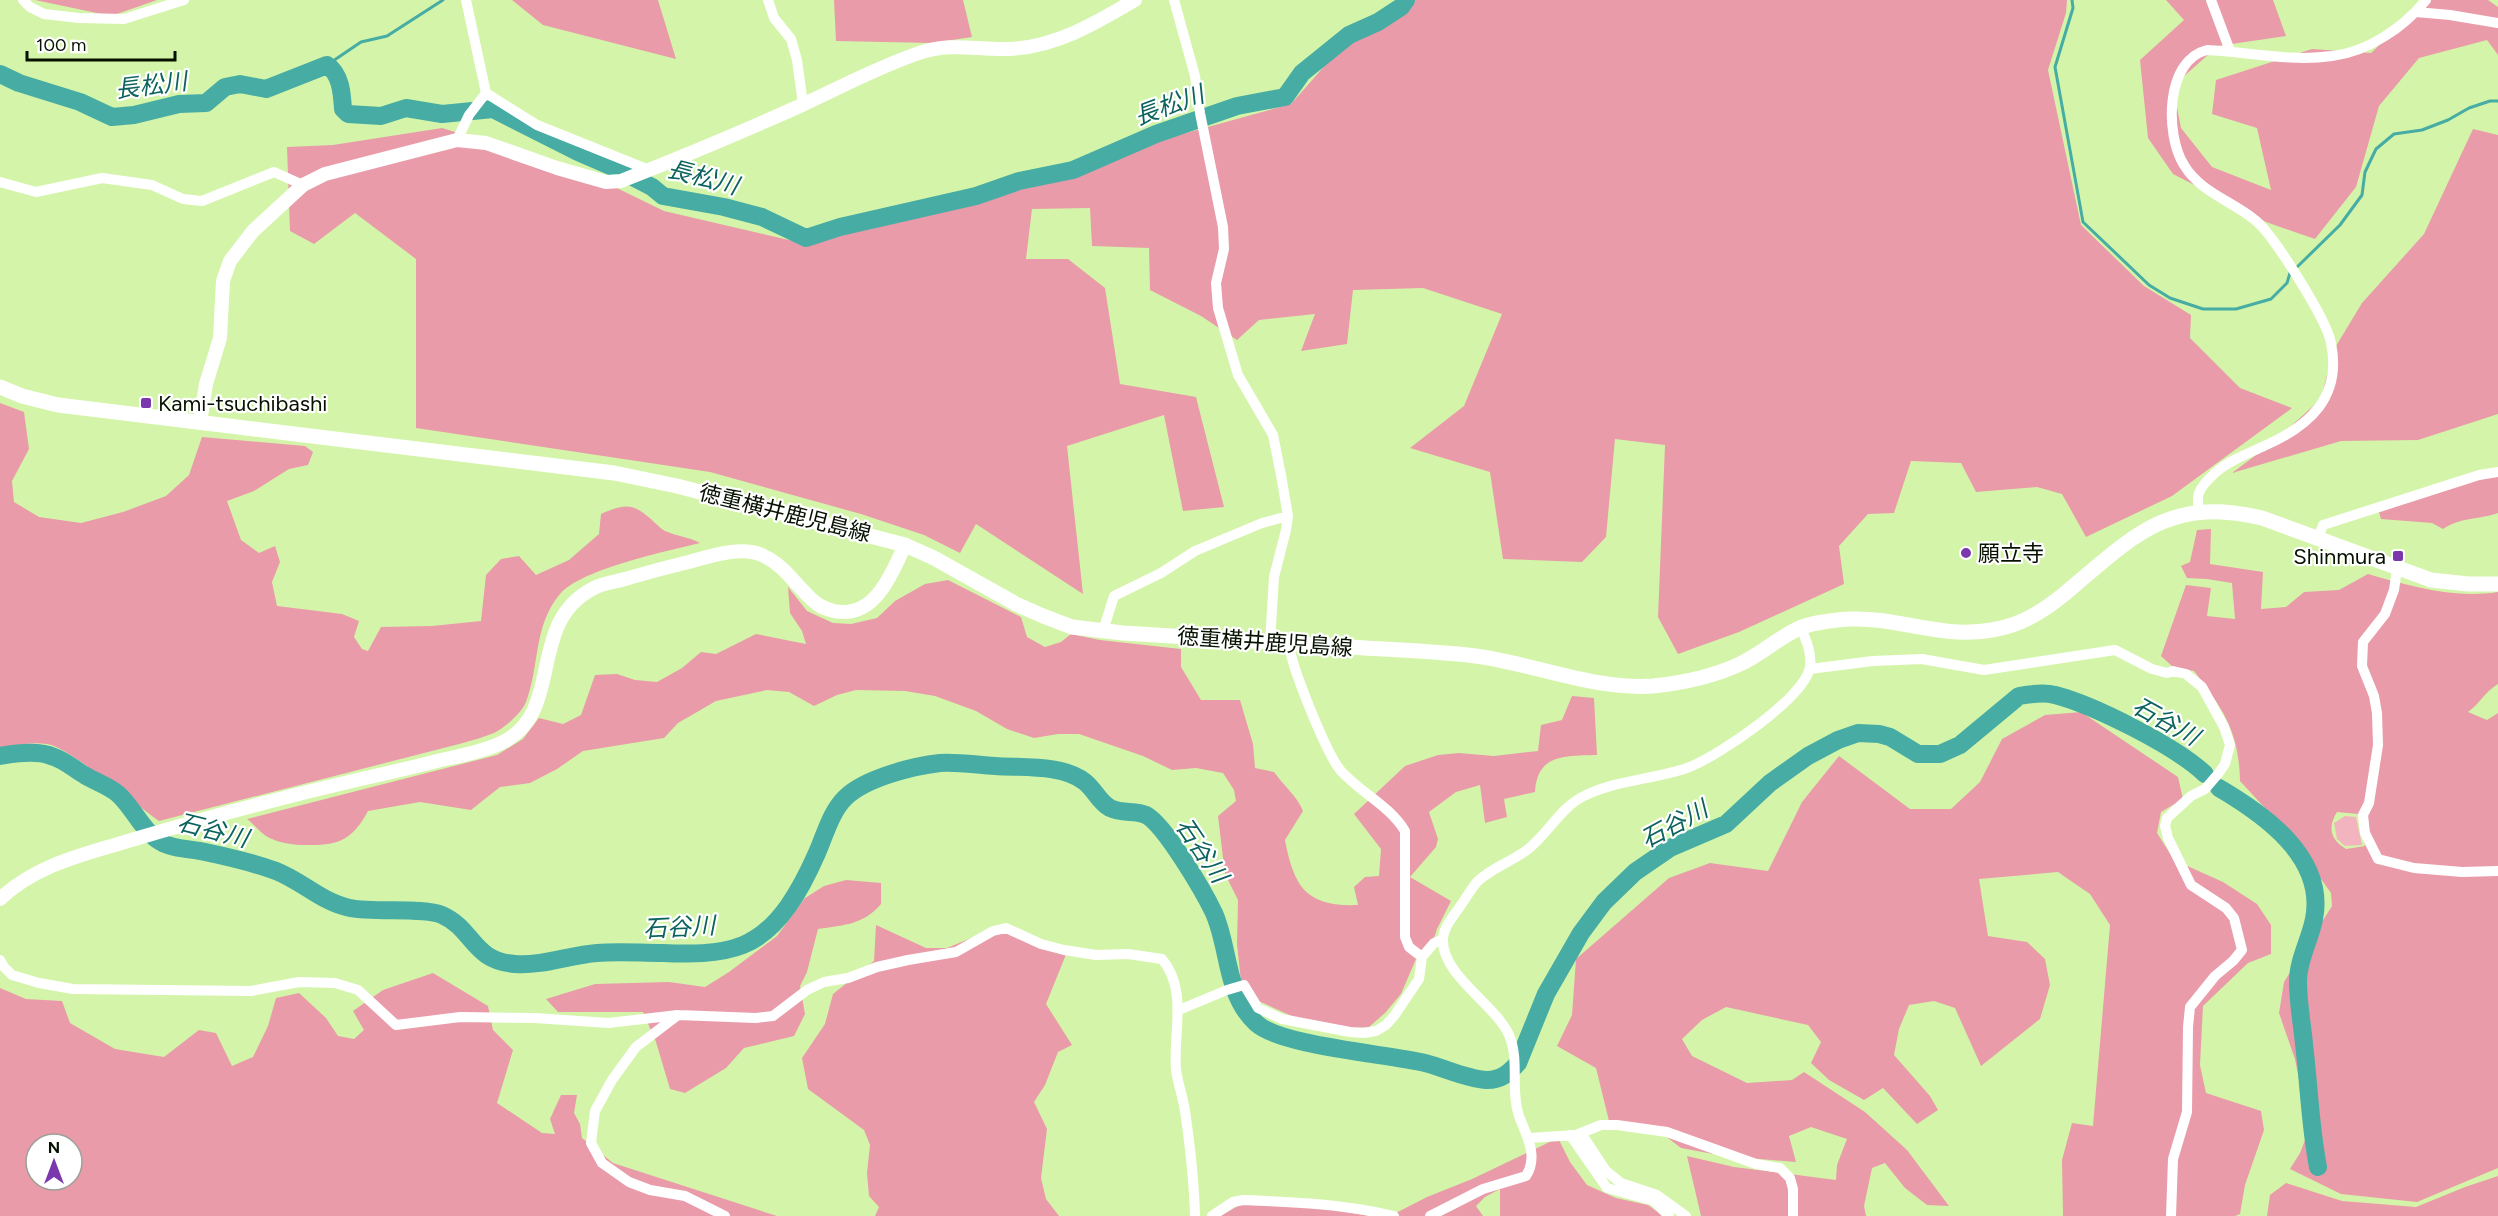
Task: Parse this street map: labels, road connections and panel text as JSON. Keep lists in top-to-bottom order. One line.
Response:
{"streets":{"main road":["徳重横井鹿児島線"]},"water":["長松川","石谷川"],"places":{"transit":["Kami-tsuchibashi","Shinmura"],"other":["願立寺"]},"scale_bar":"100 m","north":"top"}
